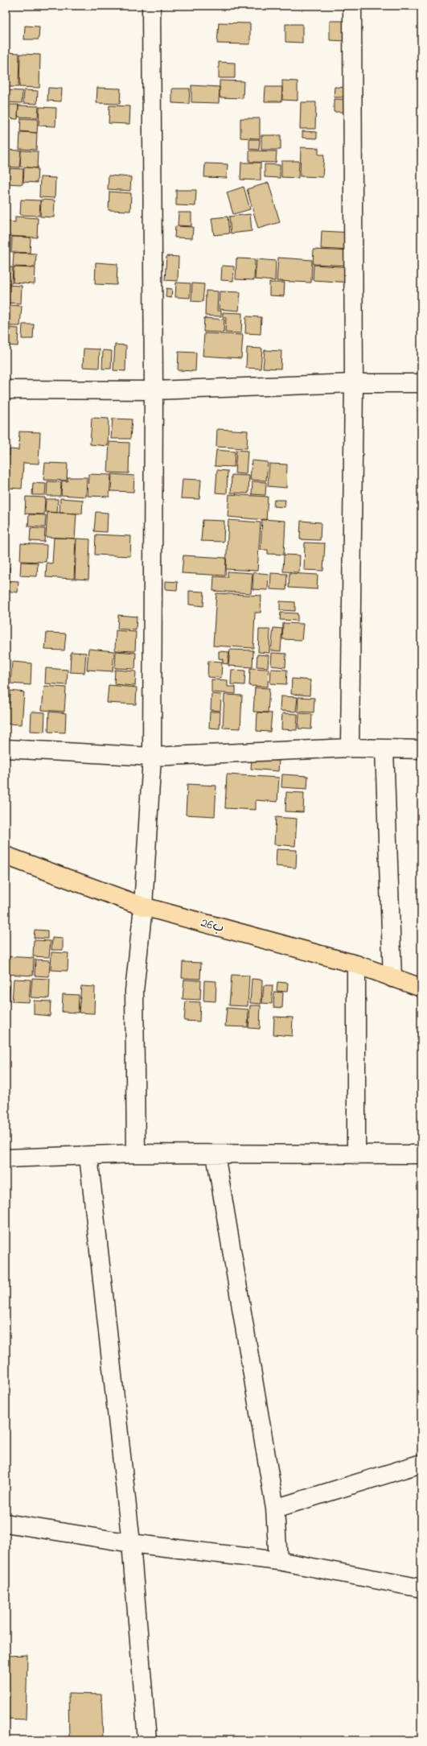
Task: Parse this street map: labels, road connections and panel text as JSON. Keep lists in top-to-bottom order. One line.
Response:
{"streets":{"highway":["26ب"]}}
